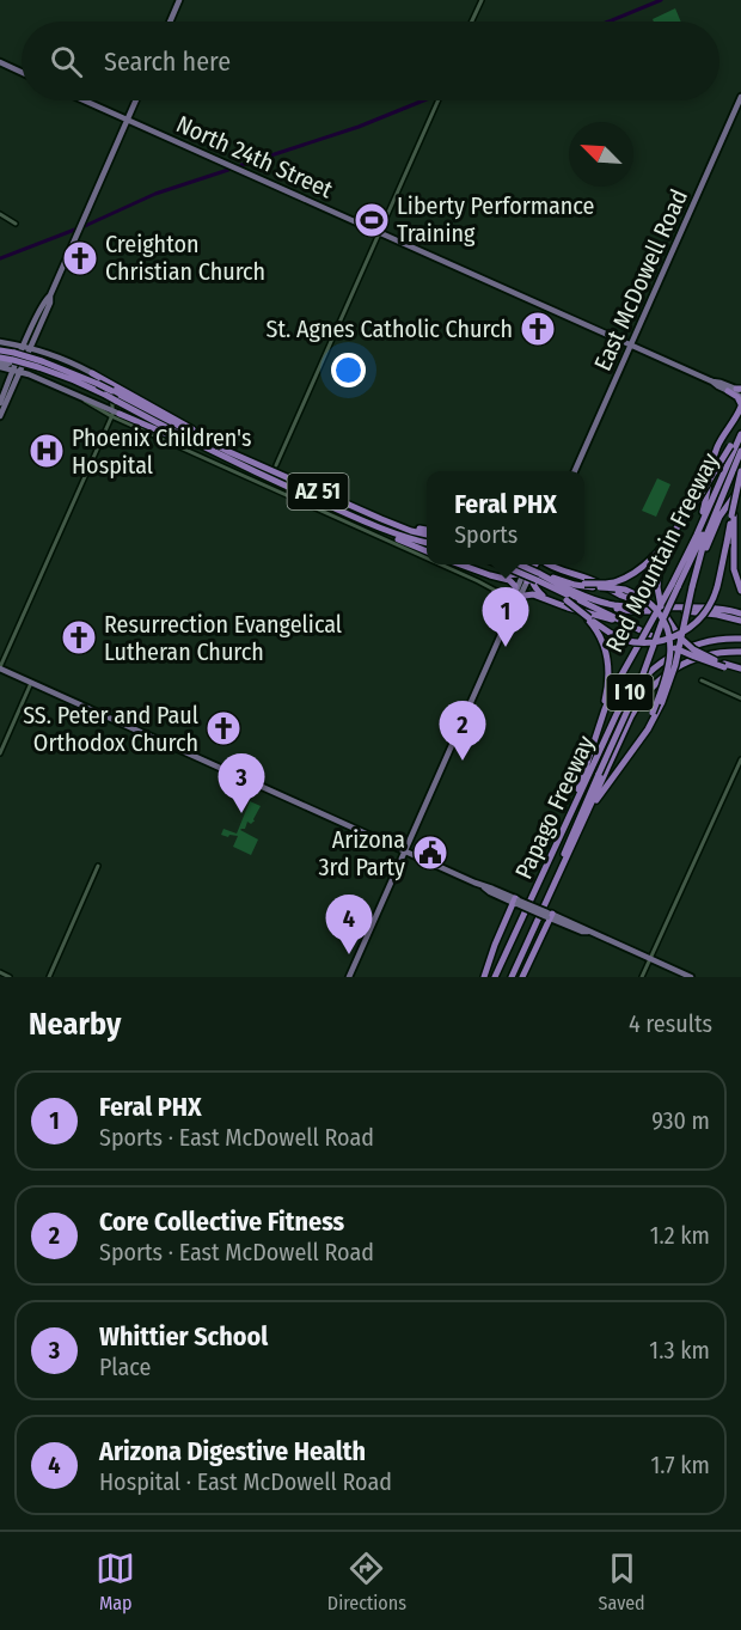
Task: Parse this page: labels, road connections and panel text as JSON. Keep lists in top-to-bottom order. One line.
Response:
{"streets":{"highway":["AZ 51","Red Mountain Freeway","I 10","Papago Freeway"],"main road":["North 24th Street","East McDowell Road"]},"crossings":[["North 24th Street","East McDowell Road"],["Red Mountain Freeway","Papago Freeway"]],"places":{"sports":["Liberty Performance Training"],"church":["Creighton Christian Church","St. Agnes Catholic Church","Resurrection Evangelical Lutheran Church","SS. Peter and Paul Orthodox Church"],"hospital":["Phoenix Children's Hospital"],"public building":["Arizona 3rd Party"]},"north":"top left","page":{"search":"Search here","popup":["Feral PHX","Sports"],"pins":["1","2","3","4"],"heading":["Nearby","4 results"],"list":[{"mark":"1","name":"Feral PHX","note":"Sports · East McDowell Road","value":"930 m"},{"mark":"2","name":"Core Collective Fitness","note":"Sports · East McDowell Road","value":"1.2 km"},{"mark":"3","name":"Whittier School","note":"Place","value":"1.3 km"},{"mark":"4","name":"Arizona Digestive Health","note":"Hospital · East McDowell Road","value":"1.7 km"}],"nav":["Map","Directions","Saved"]}}
